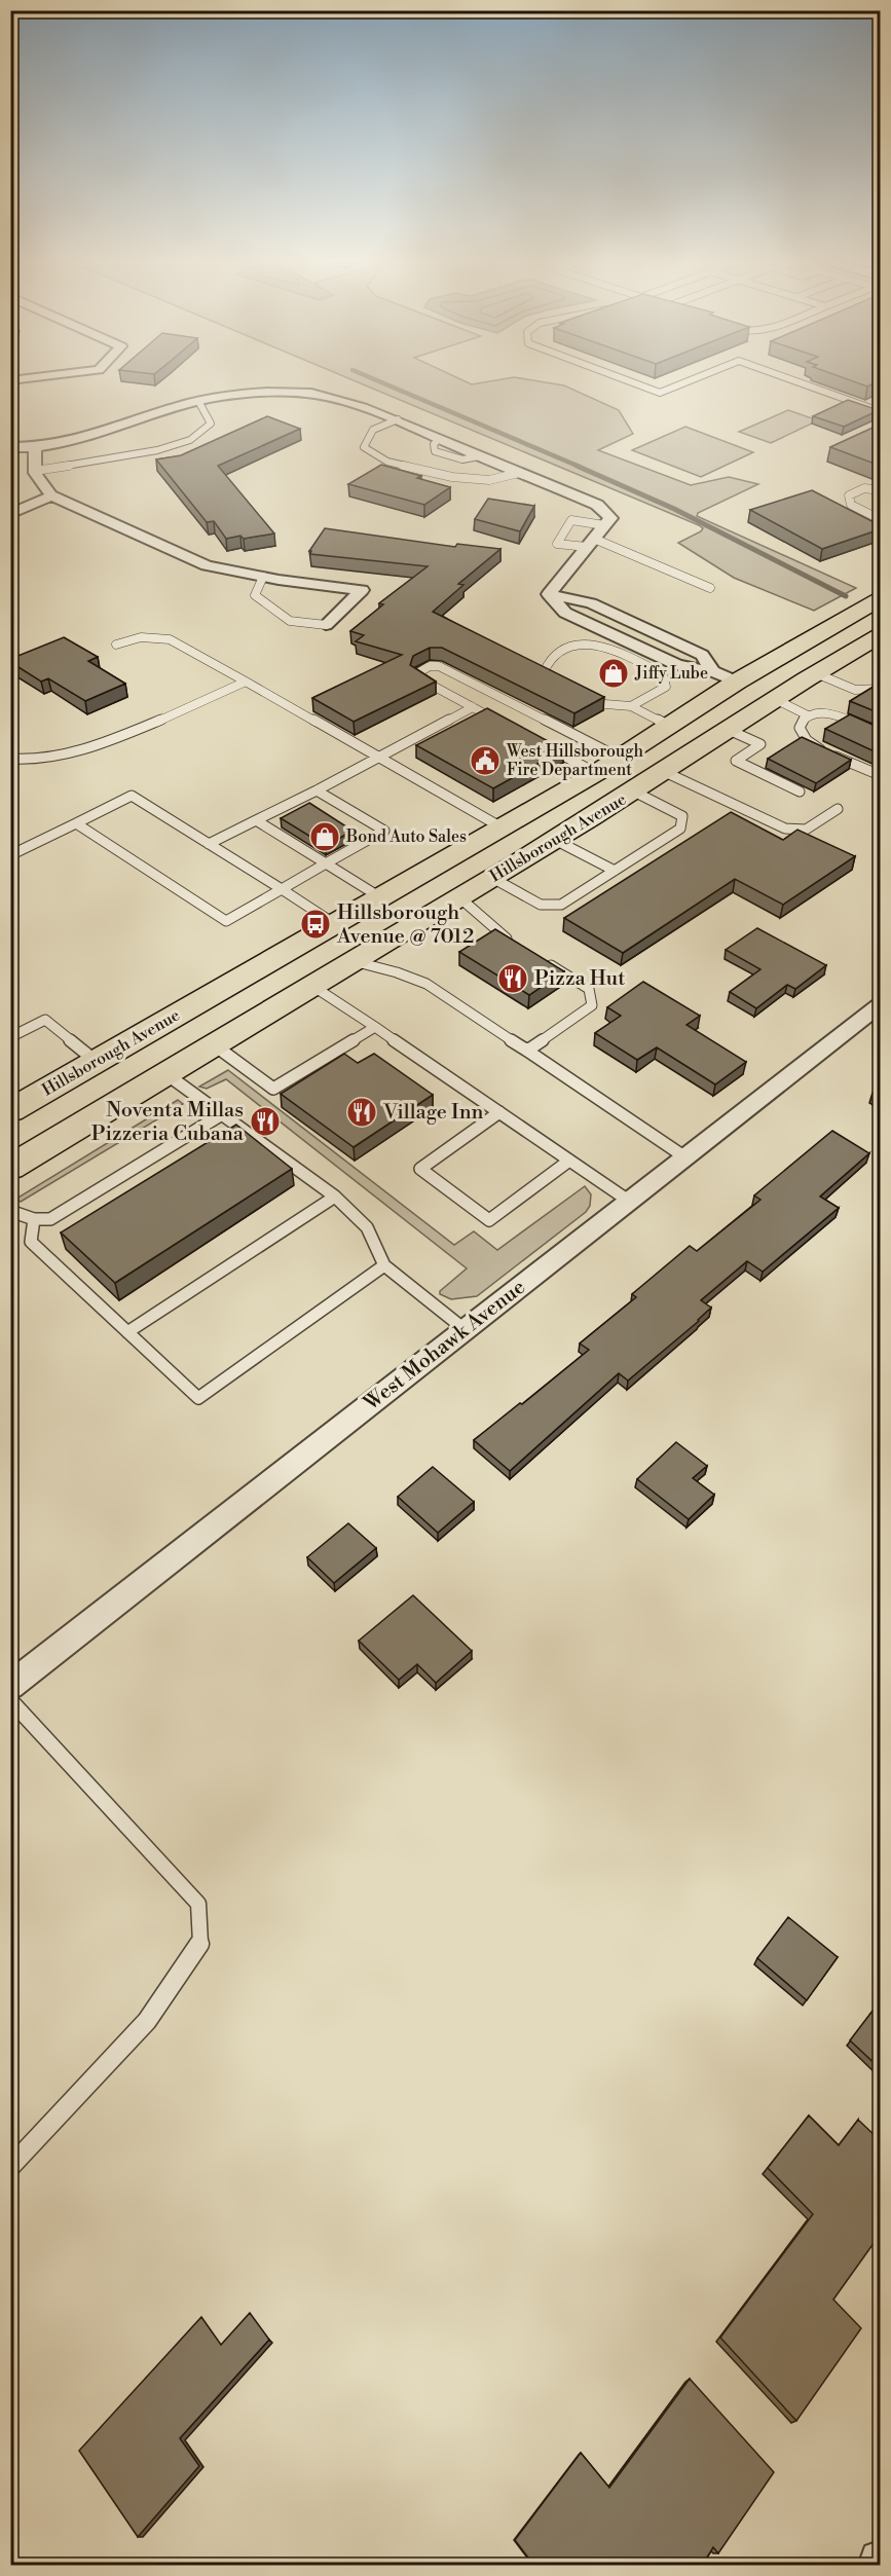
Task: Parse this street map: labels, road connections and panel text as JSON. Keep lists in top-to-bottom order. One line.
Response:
{"streets":{"main road":["Hillsborough Avenue"],"street":["West Mohawk Avenue"]},"places":{"shop":["Jiffy Lube","Bond Auto Sales"],"public building":["West Hillsborough Fire Department"],"bus stop":["Hillsborough Avenue @ 7012"],"restaurant":["Pizza Hut","Village Inn","Noventa Millas Pizzeria Cubana"]}}
